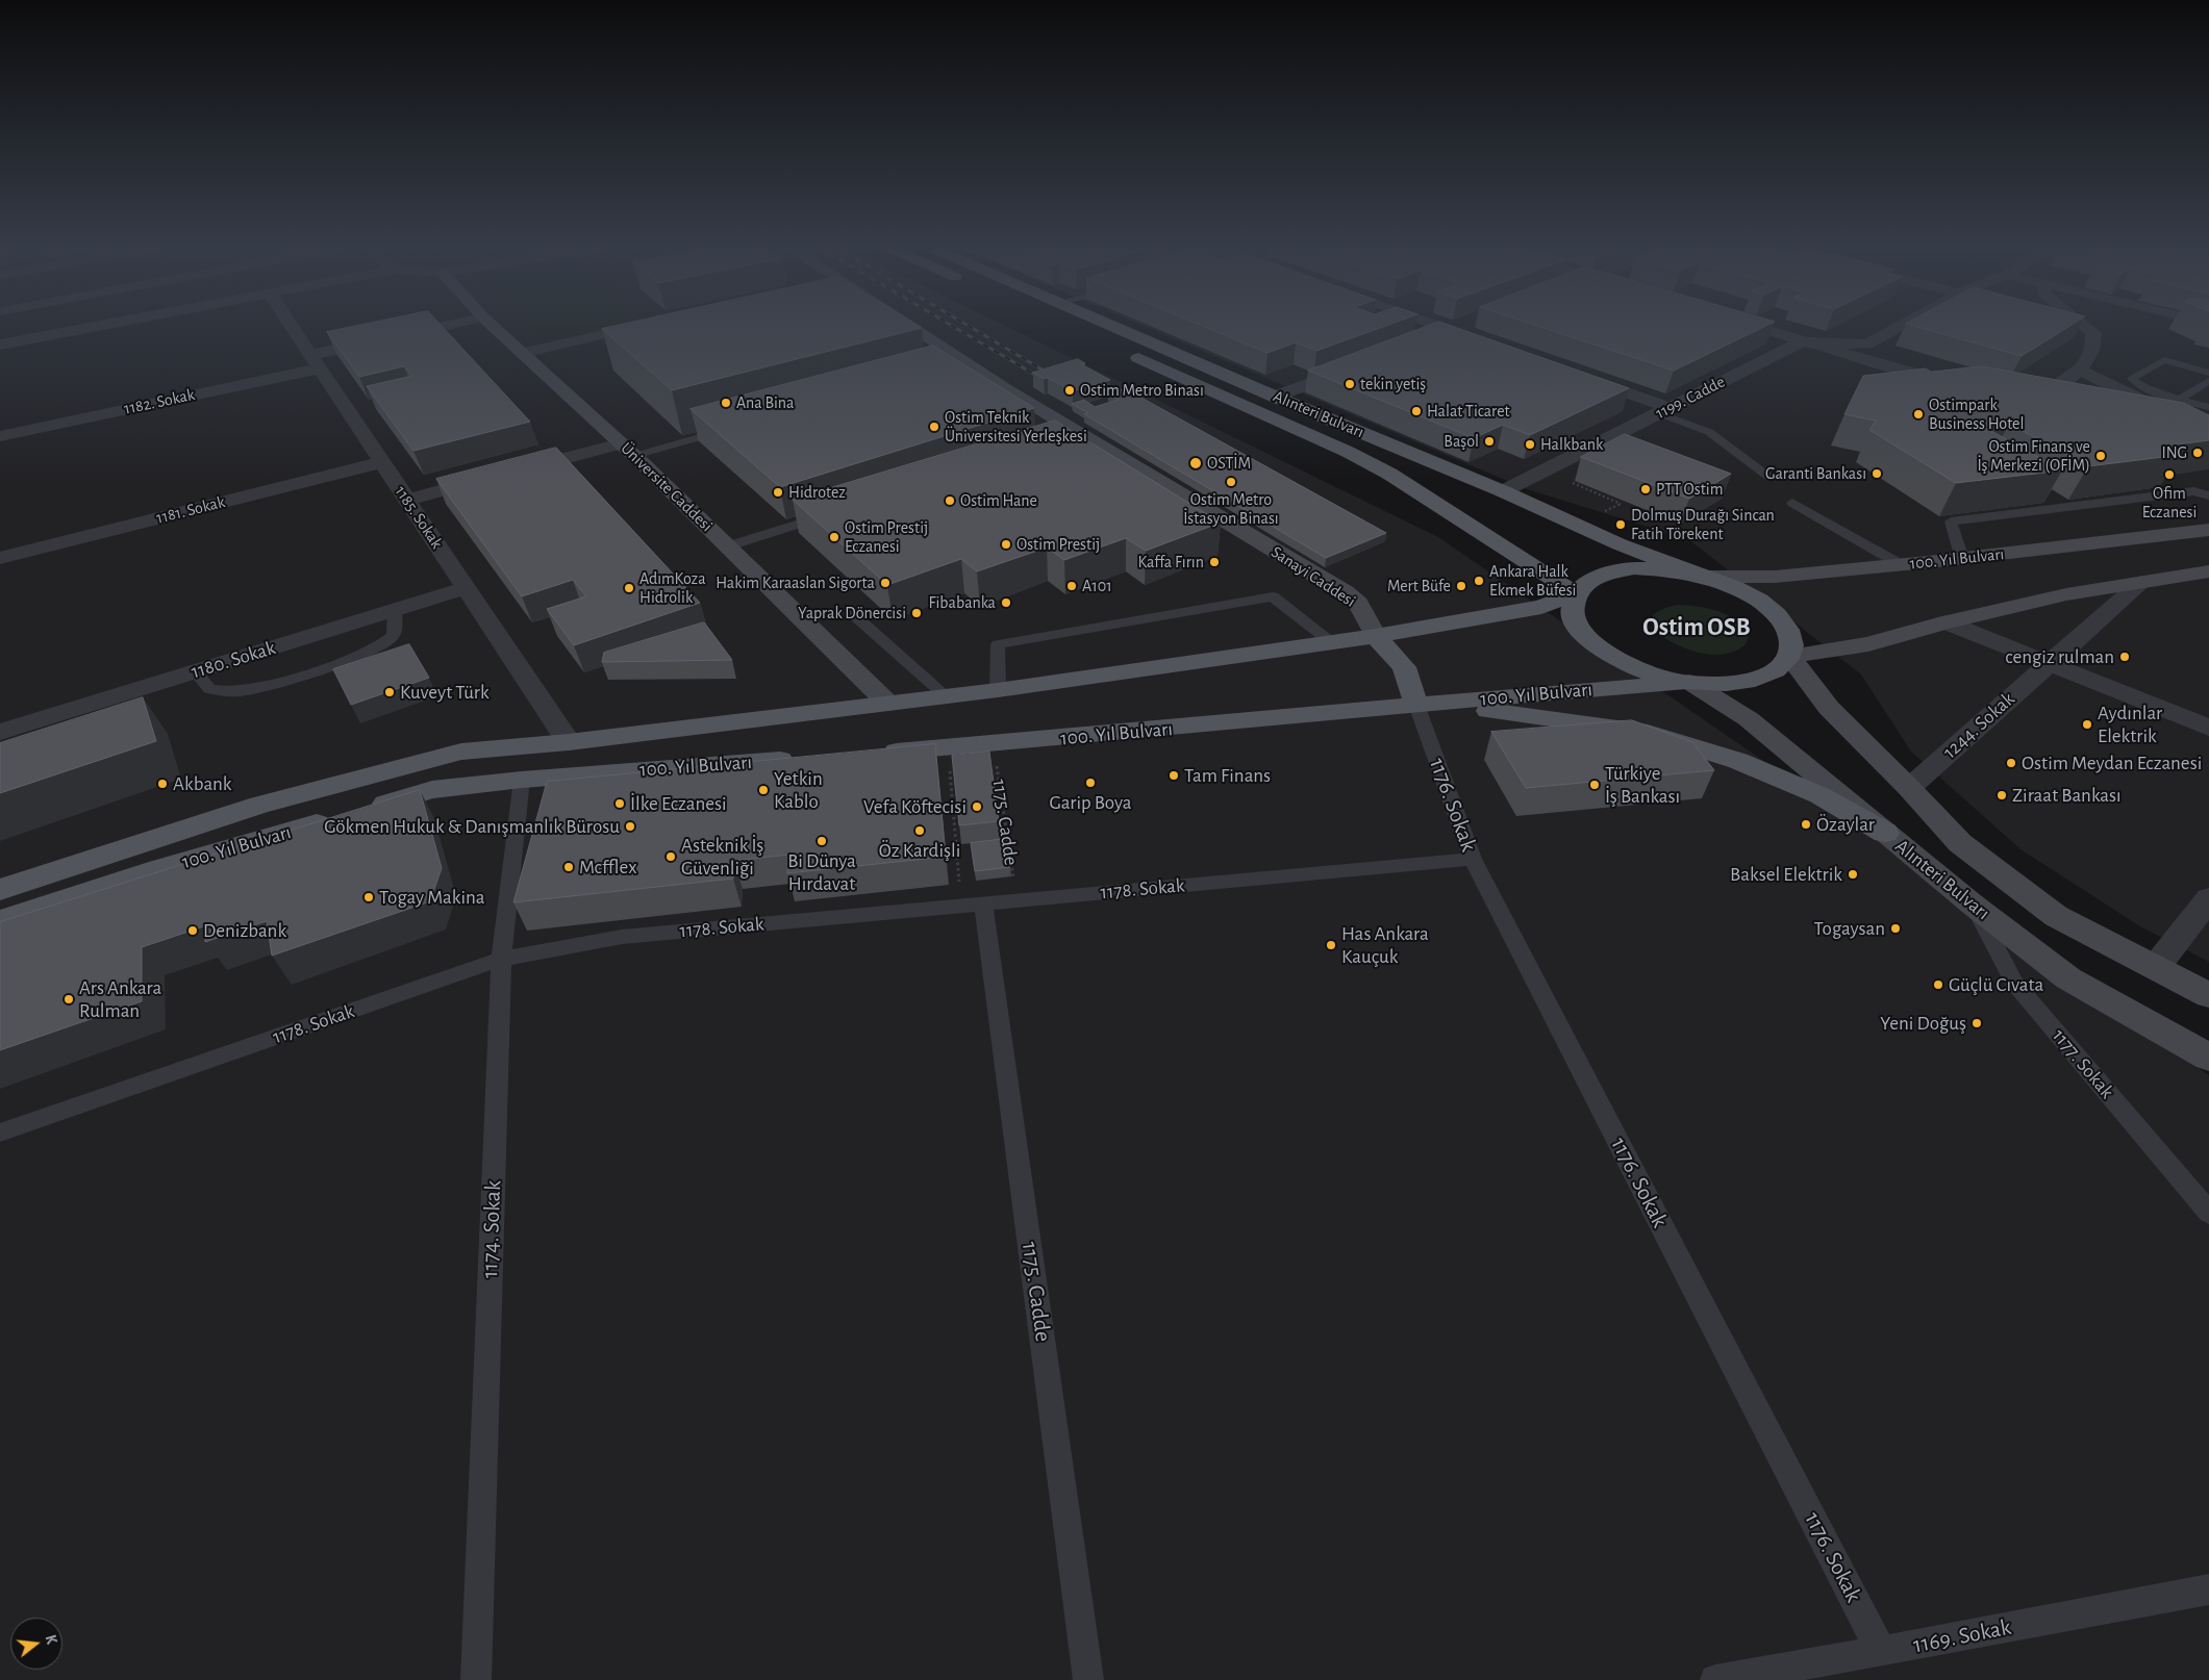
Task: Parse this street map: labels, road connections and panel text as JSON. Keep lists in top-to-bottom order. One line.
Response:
{"streets":{"main road":["Alınteri Bulvarı","100. Yıl Bulvarı"],"street":["1199. Cadde","1182. Sokak","Üniversite Caddesi","1181. Sokak","1185. Sokak","Sanayi Caddesi","1180. Sokak","1244. Sokak"],"lane":["1176. Sokak","1175. Cadde","1178. Sokak","1177. Sokak","1174. Sokak","1169. Sokak"]},"crossings":[["1199. Cadde","Alınteri Bulvarı"],["1182. Sokak","1185. Sokak"],["Alınteri Bulvarı","100. Yıl Bulvarı"],["Alınteri Bulvarı","1244. Sokak"],["Alınteri Bulvarı","1177. Sokak"],["Üniversite Caddesi","100. Yıl Bulvarı"],["1181. Sokak","1185. Sokak"],["1185. Sokak","100. Yıl Bulvarı"],["1185. Sokak","1180. Sokak"],["100. Yıl Bulvarı","Sanayi Caddesi"],["100. Yıl Bulvarı","1176. Sokak"],["100. Yıl Bulvarı","1175. Cadde"],["100. Yıl Bulvarı","1174. Sokak"],["1176. Sokak","1178. Sokak"],["1176. Sokak","1169. Sokak"],["1175. Cadde","1178. Sokak"],["1178. Sokak","1174. Sokak"]],"districts":["Ostim OSB"],"places":["tekin yetiş","Ostim Metro Binası","Ana Bina","Halat Ticaret","Ostimpark Business Hotel","Ostim Teknik Üniversitesi Yerleşkesi","Başol","Halkbank","ING","Ostim Finans ve İş Merkezi (OFİM)","OSTİM","Garanti Bankası","Ofim Eczanesi","Ostim Metro İstasyon Binası","PTT Ostim","Hidrotez","Ostim Hane","Dolmuş Durağı Sincan Fatih Törekent","Ostim Prestij Eczanesi","Ostim Prestij","Kaffa Fırın","Ankara Halk Ekmek Büfesi","Hakim Karaaslan Sigorta","A101","Mert Büfe","AdımKoza Hidrolik","Fibabanka","Yaprak Dönercisi","cengiz rulman","Kuveyt Türk","Aydınlar Elektrik","Ostim Meydan Eczanesi","Tam Finans","Garip Boya","Akbank","Türkiye İş Bankası","Yetkin Kablo","Ziraat Bankası","İlke Eczanesi","Vefa Köftecisi","Özaylar","Gökmen Hukuk & Danışmanlık Bürosu","Öz Kardişli","Bi Dünya Hırdavat","Asteknik İş Güvenliği","Mcfflex","Baksel Elektrik","Togay Makina","Togaysan","Denizbank","Has Ankara Kauçuk","Güçlü Cıvata","Ars Ankara Rulman","Yeni Doğuş"],"north":"right"}
